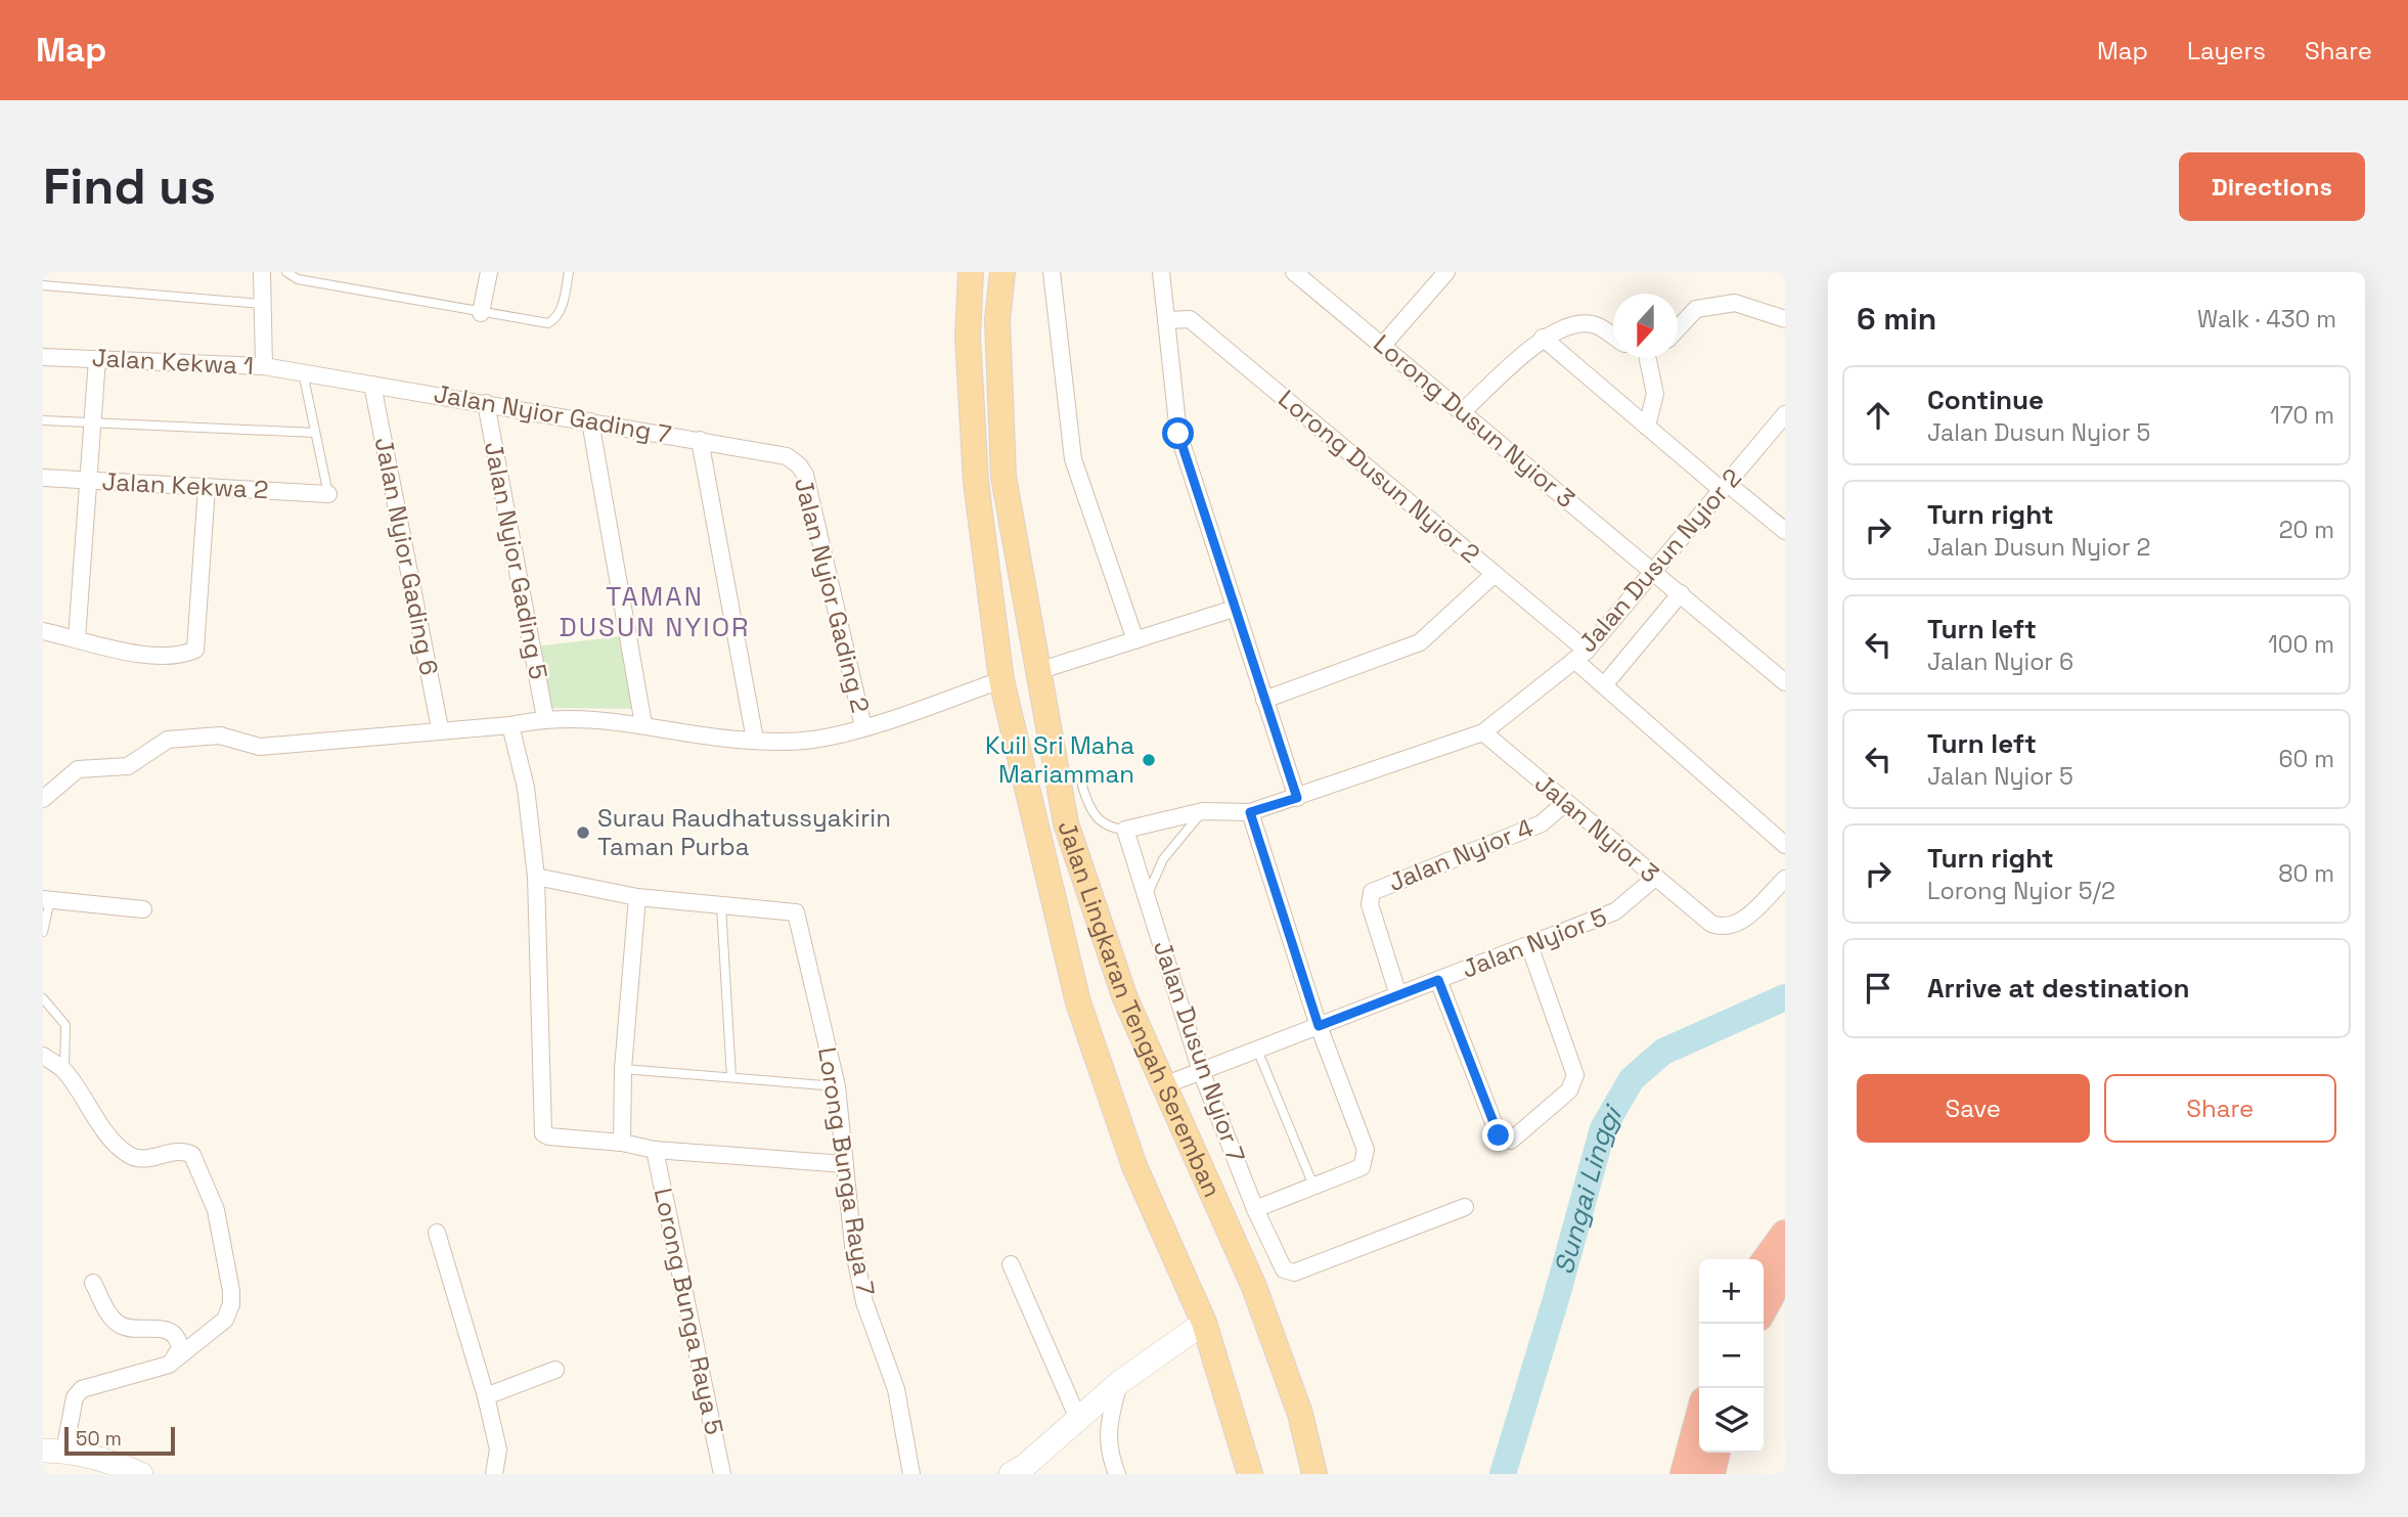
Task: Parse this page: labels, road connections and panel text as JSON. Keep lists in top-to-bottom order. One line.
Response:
{"streets":{"main road":["Jalan Lingkaran Tengah Seremban"],"street":["Jalan Kekwa 1","Jalan Nyior Gading 7","Lorong Dusun Nyior 3","Lorong Dusun Nyior 2","Jalan Kekwa 2","Jalan Nyior Gading 6","Jalan Nyior Gading 5","Jalan Dusun Nyior 2","Jalan Nyior Gading 2","Jalan Nyior 3","Jalan Nyior 4","Jalan Nyior 5","Jalan Dusun Nyior 7","Lorong Bunga Raya 7","Lorong Bunga Raya 5"]},"crossings":[["Jalan Kekwa 1","Jalan Nyior Gading 7"],["Jalan Nyior Gading 7","Jalan Nyior Gading 6"],["Jalan Nyior Gading 7","Jalan Nyior Gading 5"],["Jalan Nyior Gading 7","Jalan Nyior Gading 2"],["Lorong Dusun Nyior 3","Jalan Dusun Nyior 2"],["Lorong Dusun Nyior 2","Jalan Dusun Nyior 2"],["Jalan Dusun Nyior 2","Jalan Nyior 3"],["Jalan Dusun Nyior 2","Jalan Dusun Nyior 7"],["Jalan Nyior 3","Jalan Nyior 4"],["Jalan Nyior 3","Jalan Nyior 5"],["Jalan Nyior 4","Jalan Nyior 5"],["Jalan Nyior 5","Jalan Lingkaran Tengah Seremban"],["Jalan Nyior 5","Jalan Dusun Nyior 7"]],"districts":["TAMAN DUSUN NYIOR"],"water":["Sungai Linggi"],"places":["Kuil Sri Maha Mariamman","Surau Raudhatussyakirin Taman Purba"],"scale_bar":"50 m","north":"bottom","page":{"header":"Map","nav":["Map","Layers","Share"],"buttons":["Directions",["Save","Share"]],"title":"Find us","heading":["6 min","Walk · 430 m"],"list":[["Continue","Jalan Dusun Nyior 5","170 m"],["Turn right","Jalan Dusun Nyior 2","20 m"],["Turn left","Jalan Nyior 6","100 m"],["Turn left","Jalan Nyior 5","60 m"],["Turn right","Lorong Nyior 5/2","80 m"],"Arrive at destination"],"map_buttons":["+","−"],"scale":"50 m"}}
